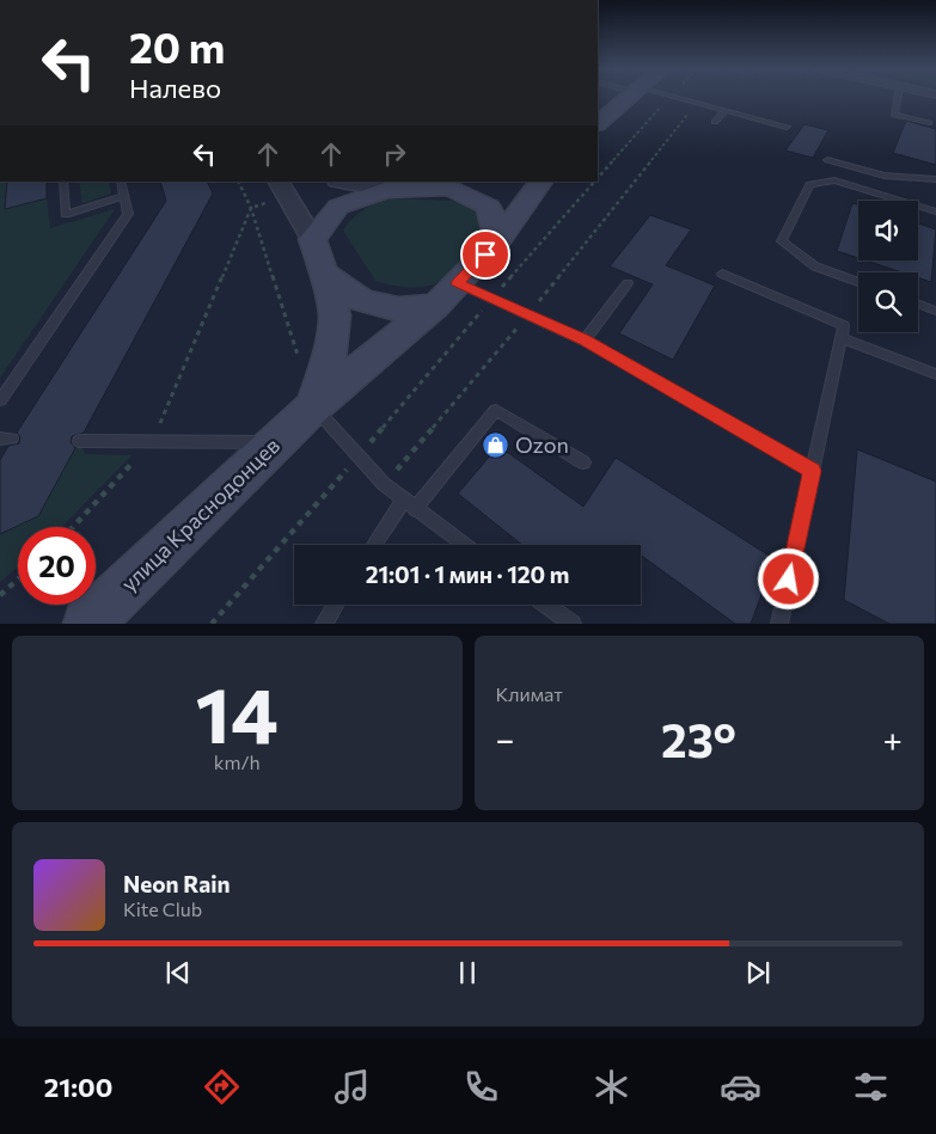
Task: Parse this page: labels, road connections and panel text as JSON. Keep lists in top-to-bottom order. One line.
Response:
{"streets":{"main road":["улица Краснодонцев"]},"places":{"shop":["Ozon"]},"page":{"turn":["20 m","Налево"],"limit":"20","trip":"21:01 · 1 мин · 120 m","tile":[["14","km/h"],"Климат"],"heat":["−","23°","+"],"song":["Neon Rain","Kite Club"],"tabs":"21:00"}}
